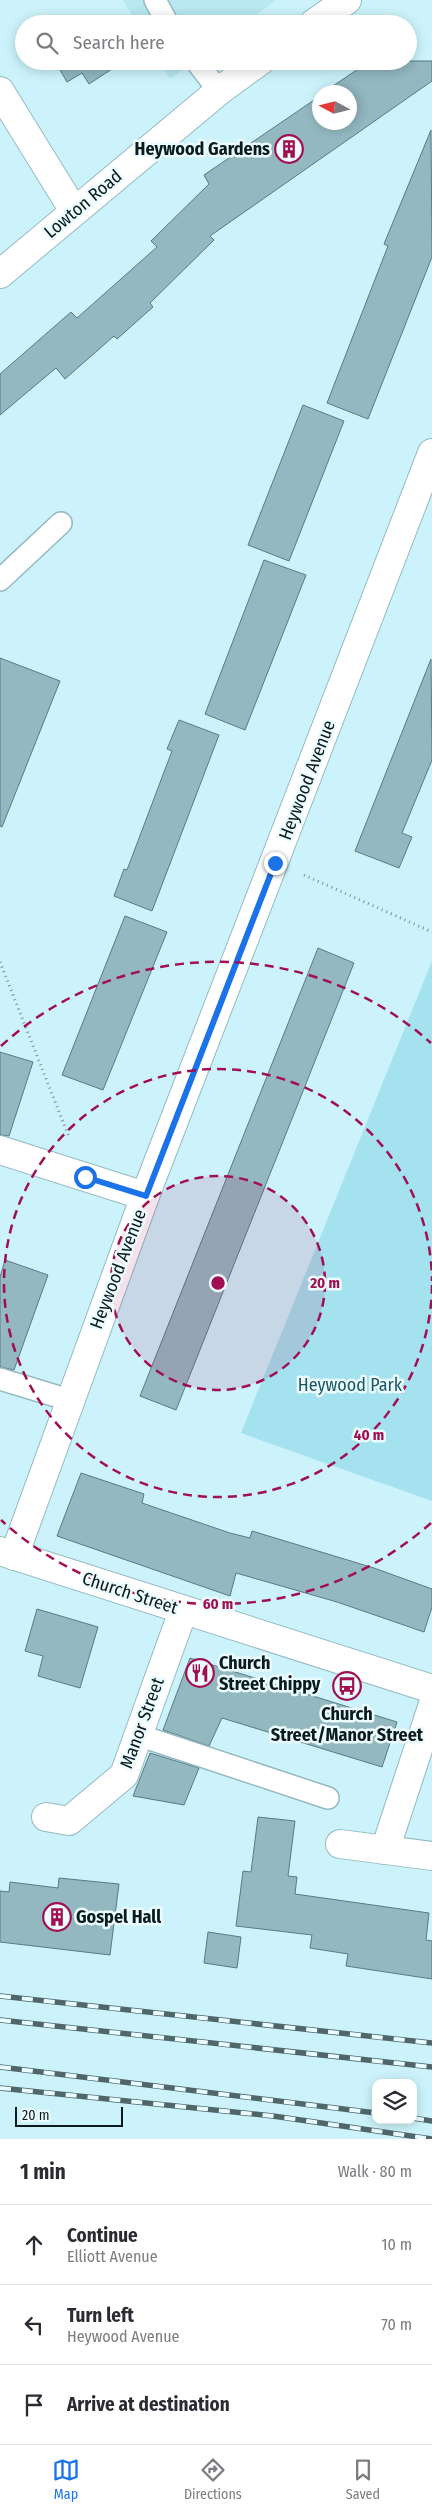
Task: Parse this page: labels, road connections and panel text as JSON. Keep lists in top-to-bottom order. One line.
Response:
{"streets":{"street":["Lowton Road","Heywood Avenue","Church Street","Manor Street"]},"crossings":[["Heywood Avenue","Church Street"],["Church Street","Manor Street"]],"parks":["Heywood Park"],"places":{"building":["Heywood Gardens","Gospel Hall"],"restaurant":["Church Street Chippy"],"bus stop":["Church Street/Manor Street"]},"scale_bar":"20 m","north":"left","page":{"search":"Search here","scale":"20 m","heading":["1 min","Walk · 80 m"],"list":[["Continue","Elliott Avenue","10 m"],["Turn left","Heywood Avenue","70 m"],"Arrive at destination"],"nav":["Map","Directions","Saved"]},"rings":["20 m","40 m","60 m"]}
